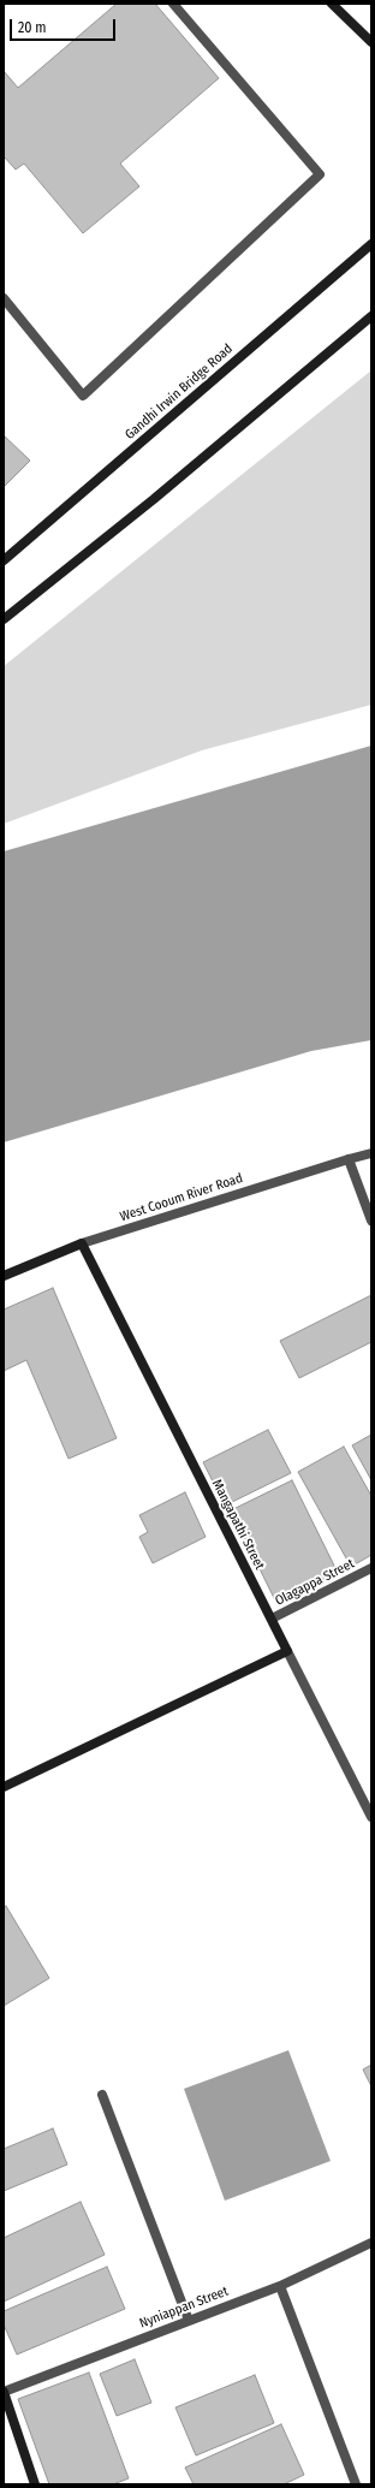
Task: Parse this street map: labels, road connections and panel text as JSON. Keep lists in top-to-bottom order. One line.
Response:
{"streets":{"main road":["Gandhi Irwin Bridge Road","West Cooum River Road","Mangapathi Street"],"street":["Olagappa Street","Nyniappan Street"]},"crossings":[["West Cooum River Road","Mangapathi Street"],["Mangapathi Street","Olagappa Street"]],"scale_bar":"20 m"}
